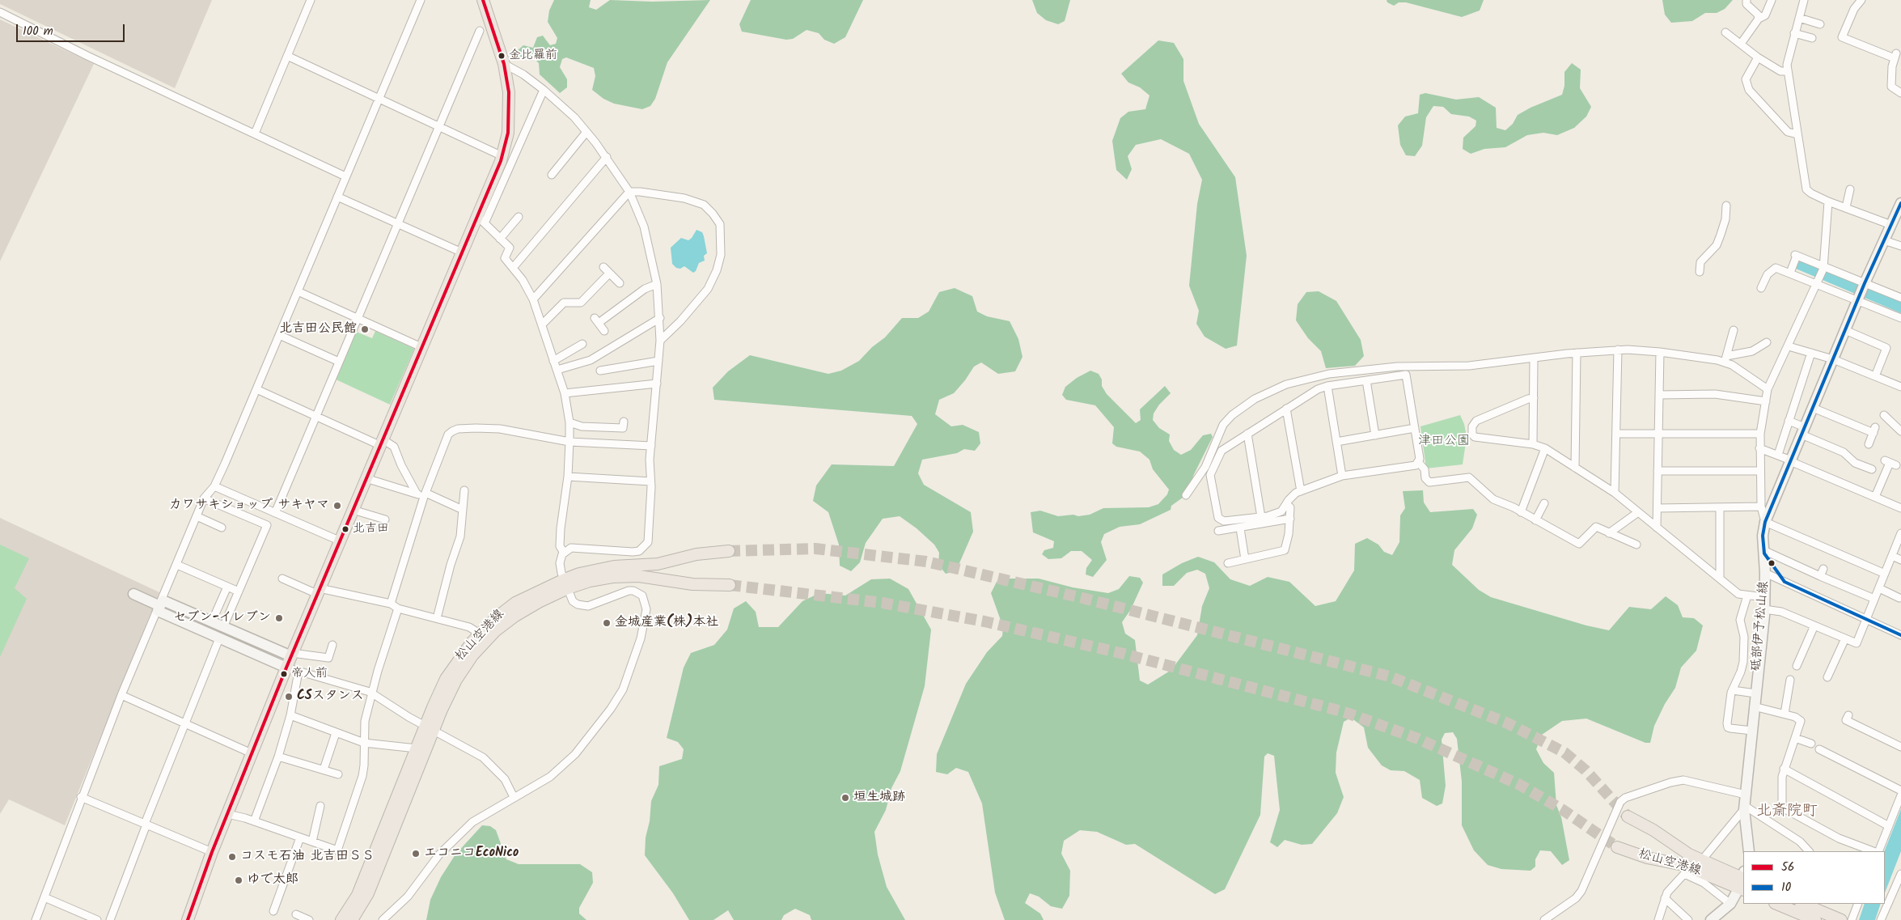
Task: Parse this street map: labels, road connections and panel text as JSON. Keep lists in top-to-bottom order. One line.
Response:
{"streets":{"main road":["砥部伊予松山線","松山空港線"]},"districts":["北斎院町"],"parks":["津田公園"],"places":["金比羅前","北吉田公民館","カワサキショップ サキヤマ","北吉田","セブン-イレブン","金城産業(株)本社","帝人前","CSスタンス","垣生城跡","エコニコEcoNico","コスモ石油 北吉田ＳＳ","ゆで太郎"],"lines":["transit line 56","transit line 10"],"legend":["56","10"],"scale_bar":"100 m"}
